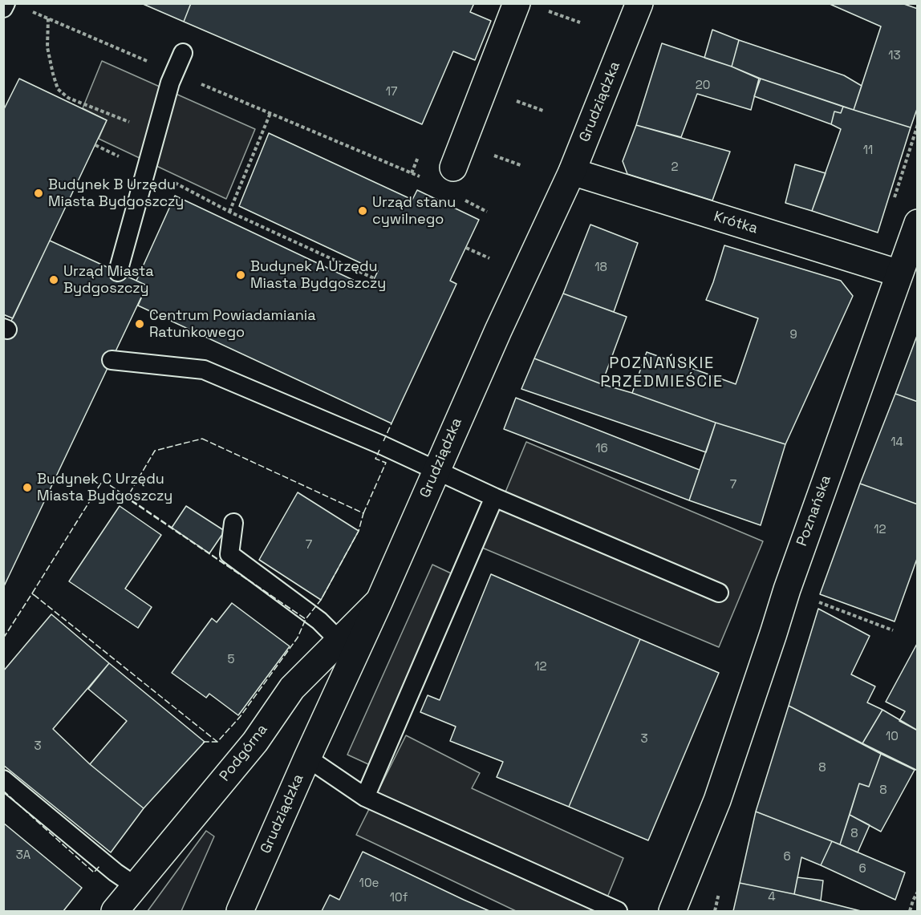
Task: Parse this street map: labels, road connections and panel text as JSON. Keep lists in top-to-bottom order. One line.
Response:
{"streets":{"main road":["Grudziądzka","Krótka","Poznańska","Podgórna"]},"crossings":[["Grudziądzka","Krótka"],["Grudziądzka","Podgórna"],["Krótka","Poznańska"]],"districts":["POZNAŃSKIE PRZEDMIEŚCIE"],"places":["Budynek B Urzędu Miasta Bydgoszczy","Urząd stanu cywilnego","Budynek A Urzędu Miasta Bydgoszczy","Urząd Miasta Bydgoszczy","Centrum Powiadamiania Ratunkowego","Budynek C Urzędu Miasta Bydgoszczy"],"house_numbers":["13","20","17","11","2","18","9","14","16","7","12","7","5","12","10","3","3","8","8","8","3A","6","6","10e","4","10f"]}
